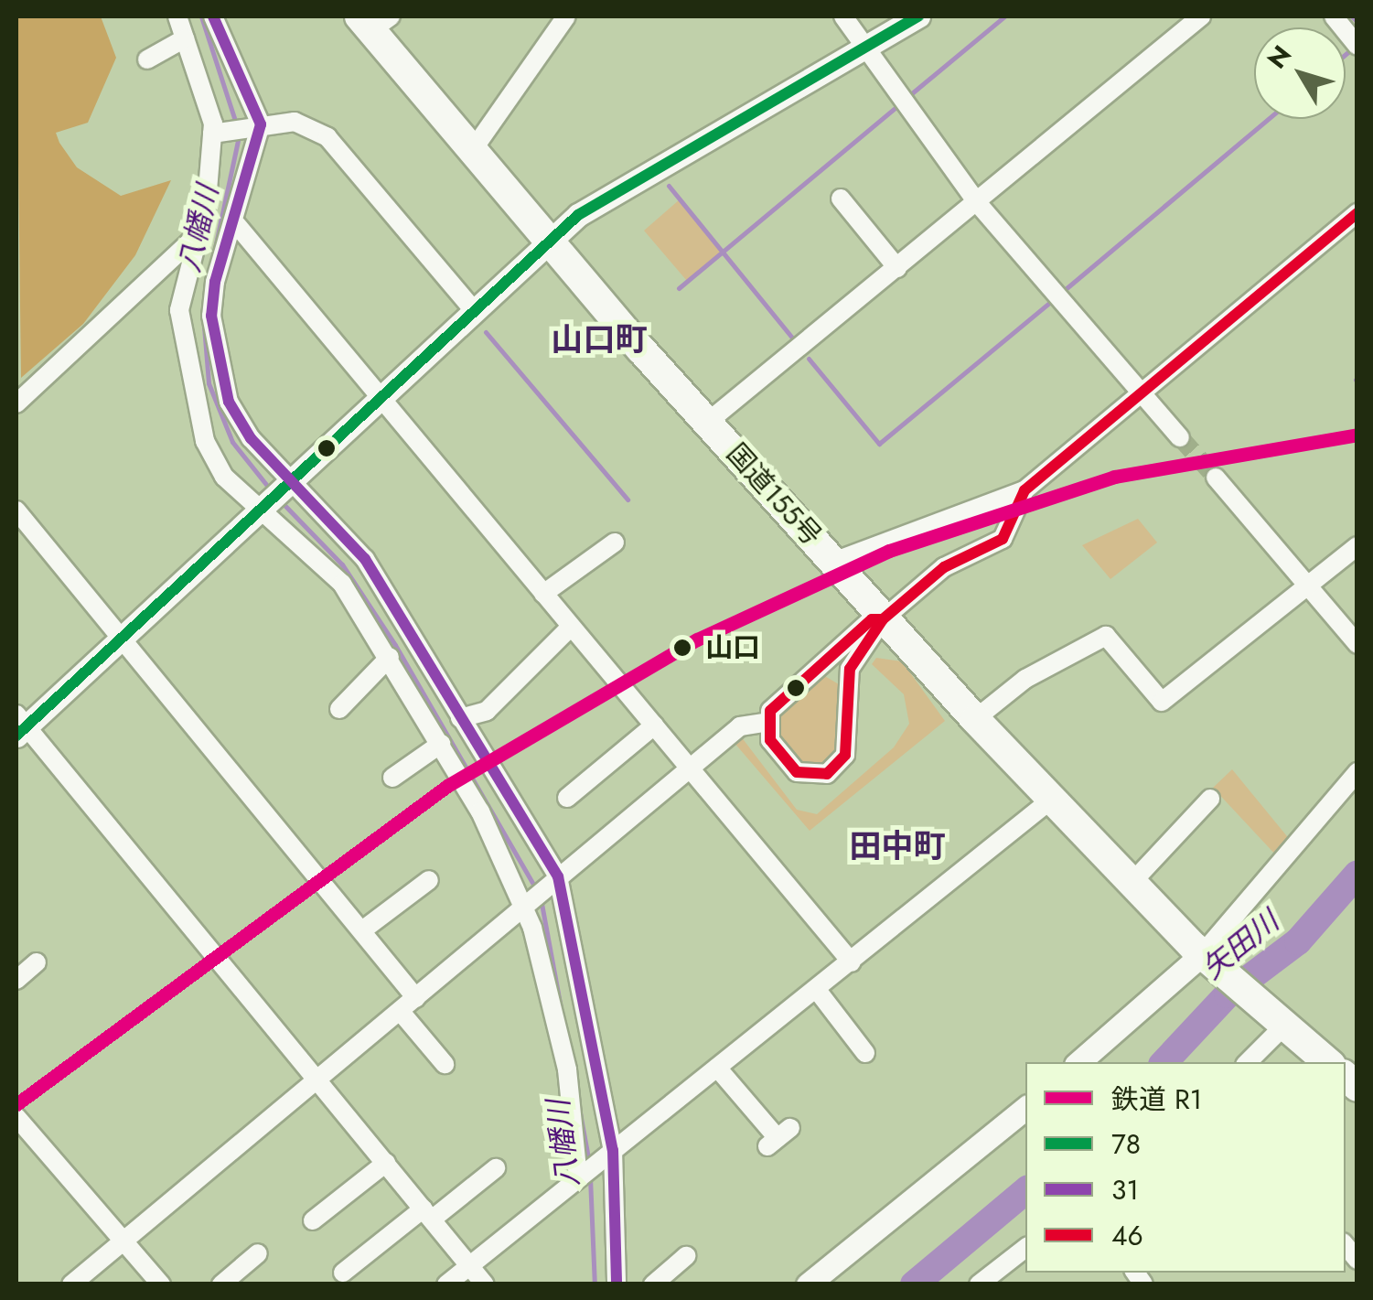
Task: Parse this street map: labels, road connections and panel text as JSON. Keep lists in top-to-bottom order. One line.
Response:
{"streets":{"highway":["国道155号"]},"districts":["山口町","田中町"],"water":["八幡川","矢田川"],"places":["山口"],"lines":["transit line 78","transit line 31","transit line 46","rail line R1"],"legend":["鉄道 R1","78","31","46"],"north":"top left"}
